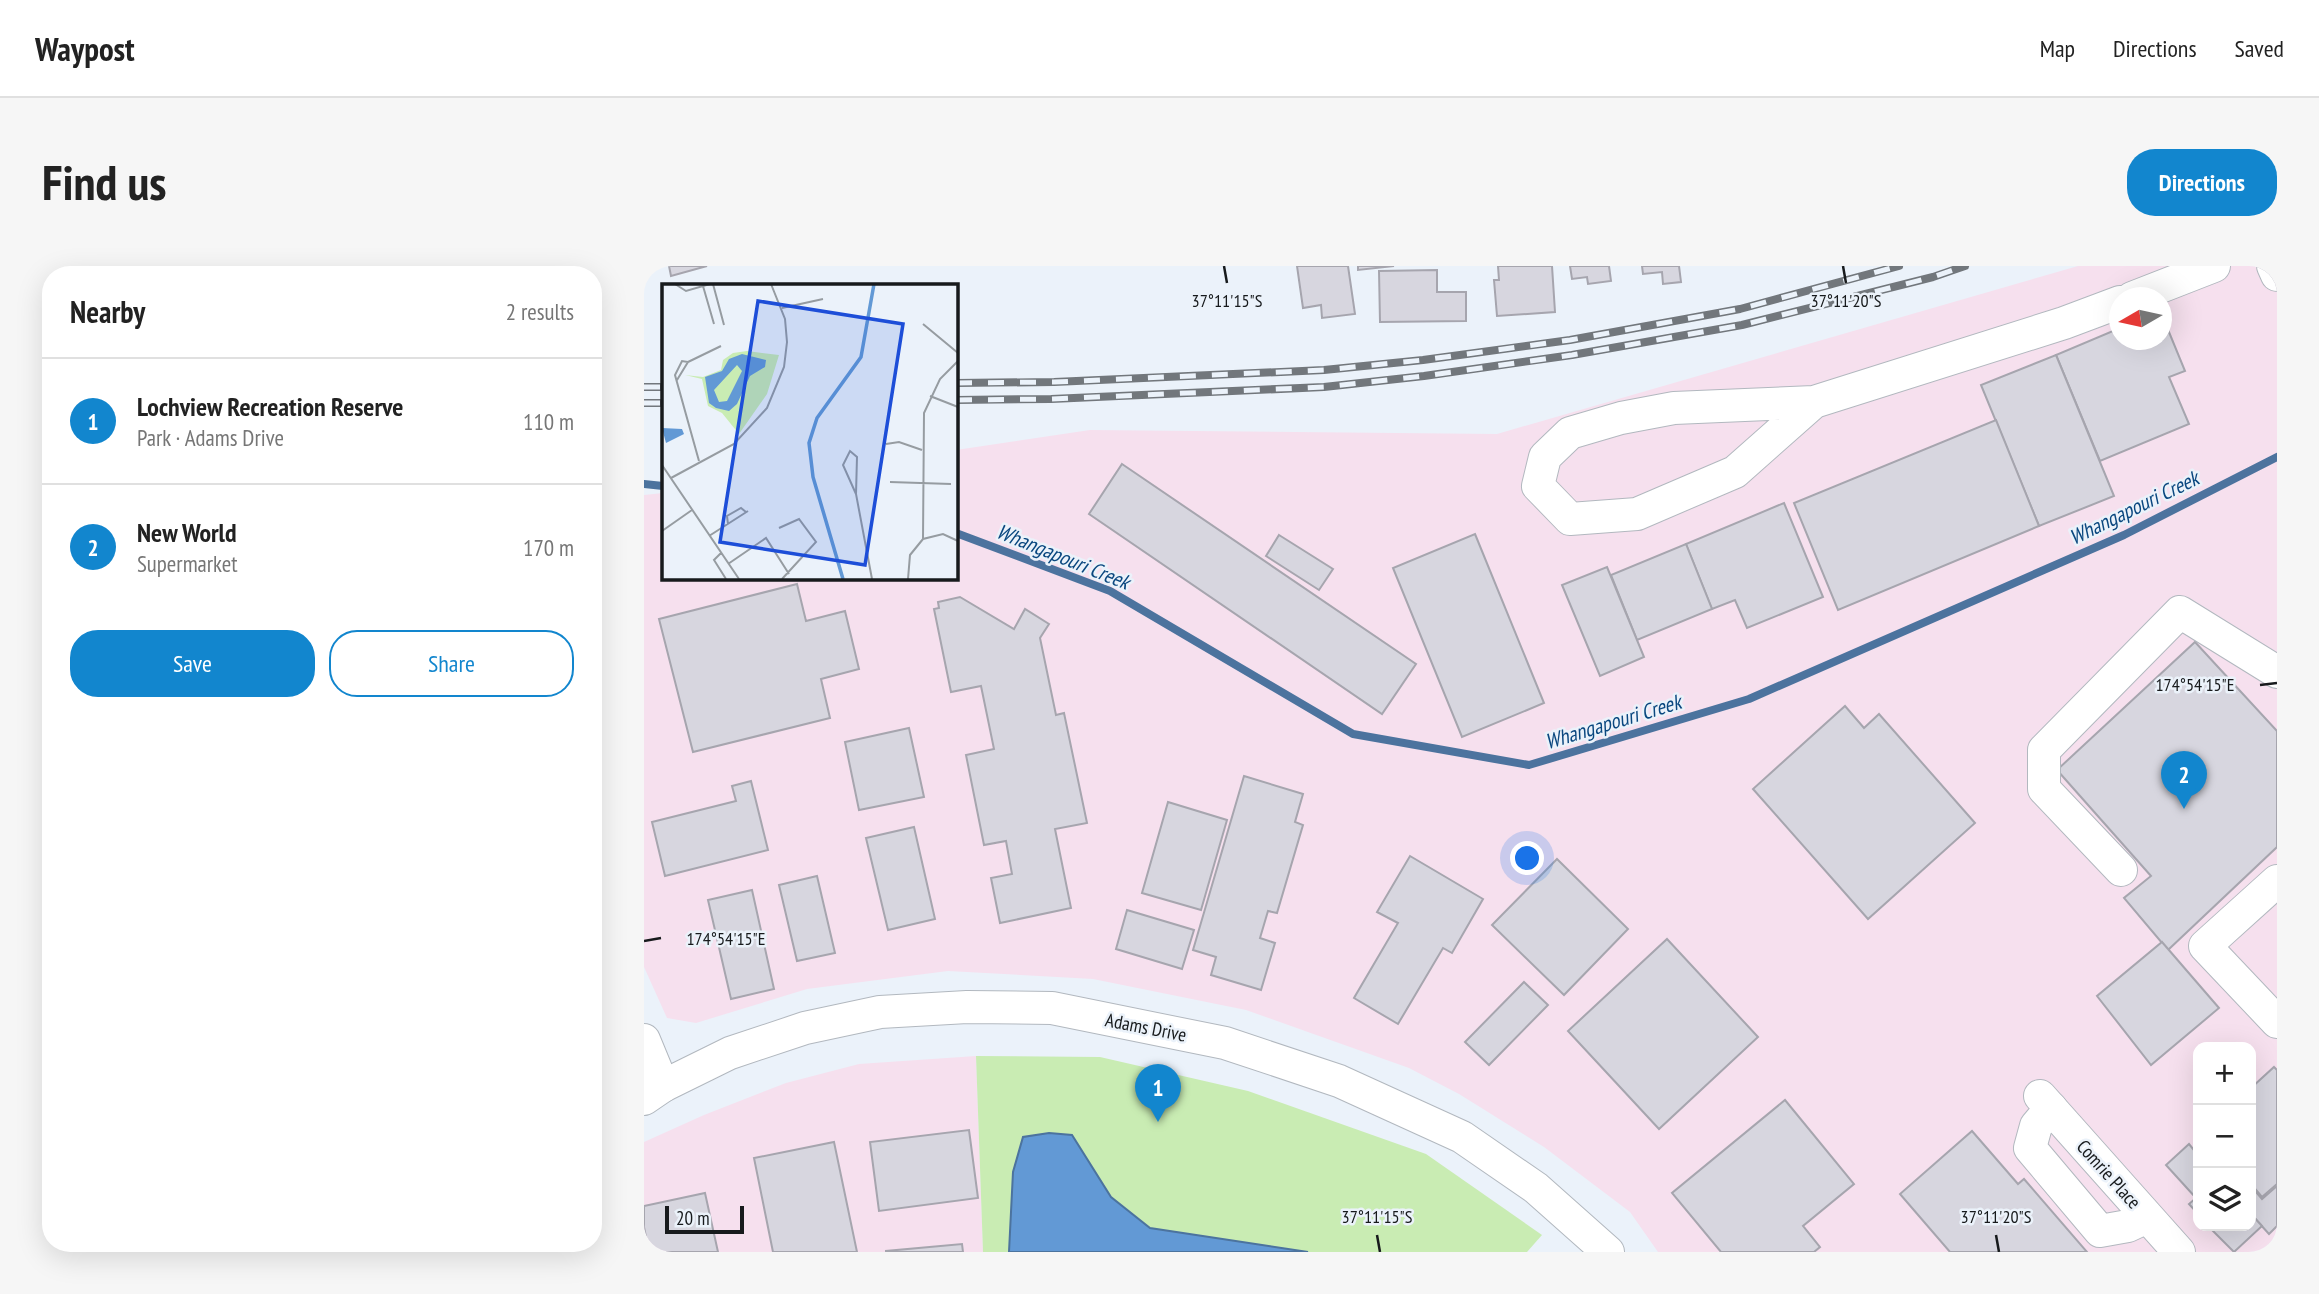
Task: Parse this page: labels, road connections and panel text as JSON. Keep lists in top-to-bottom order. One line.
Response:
{"streets":{"street":["Adams Drive","Comrie Place"]},"water":["Whangapouri Creek"],"scale_bar":"20 m","north":"left","page":{"header":"Waypost","nav":["Map","Directions","Saved"],"buttons":["Directions",["Save","Share"]],"title":"Find us","heading":["Nearby","2 results"],"list":[{"mark":"1","name":"Lochview Recreation Reserve","note":"Park · Adams Drive","value":"110 m"},{"mark":"2","name":"New World","note":"Supermarket","value":"170 m"}],"pins":["2","1"],"map_buttons":["+","−"],"scale":"20 m"},"coordinates":["37°11'15\"S","37°11'20\"S","174°54'15\"E"]}
